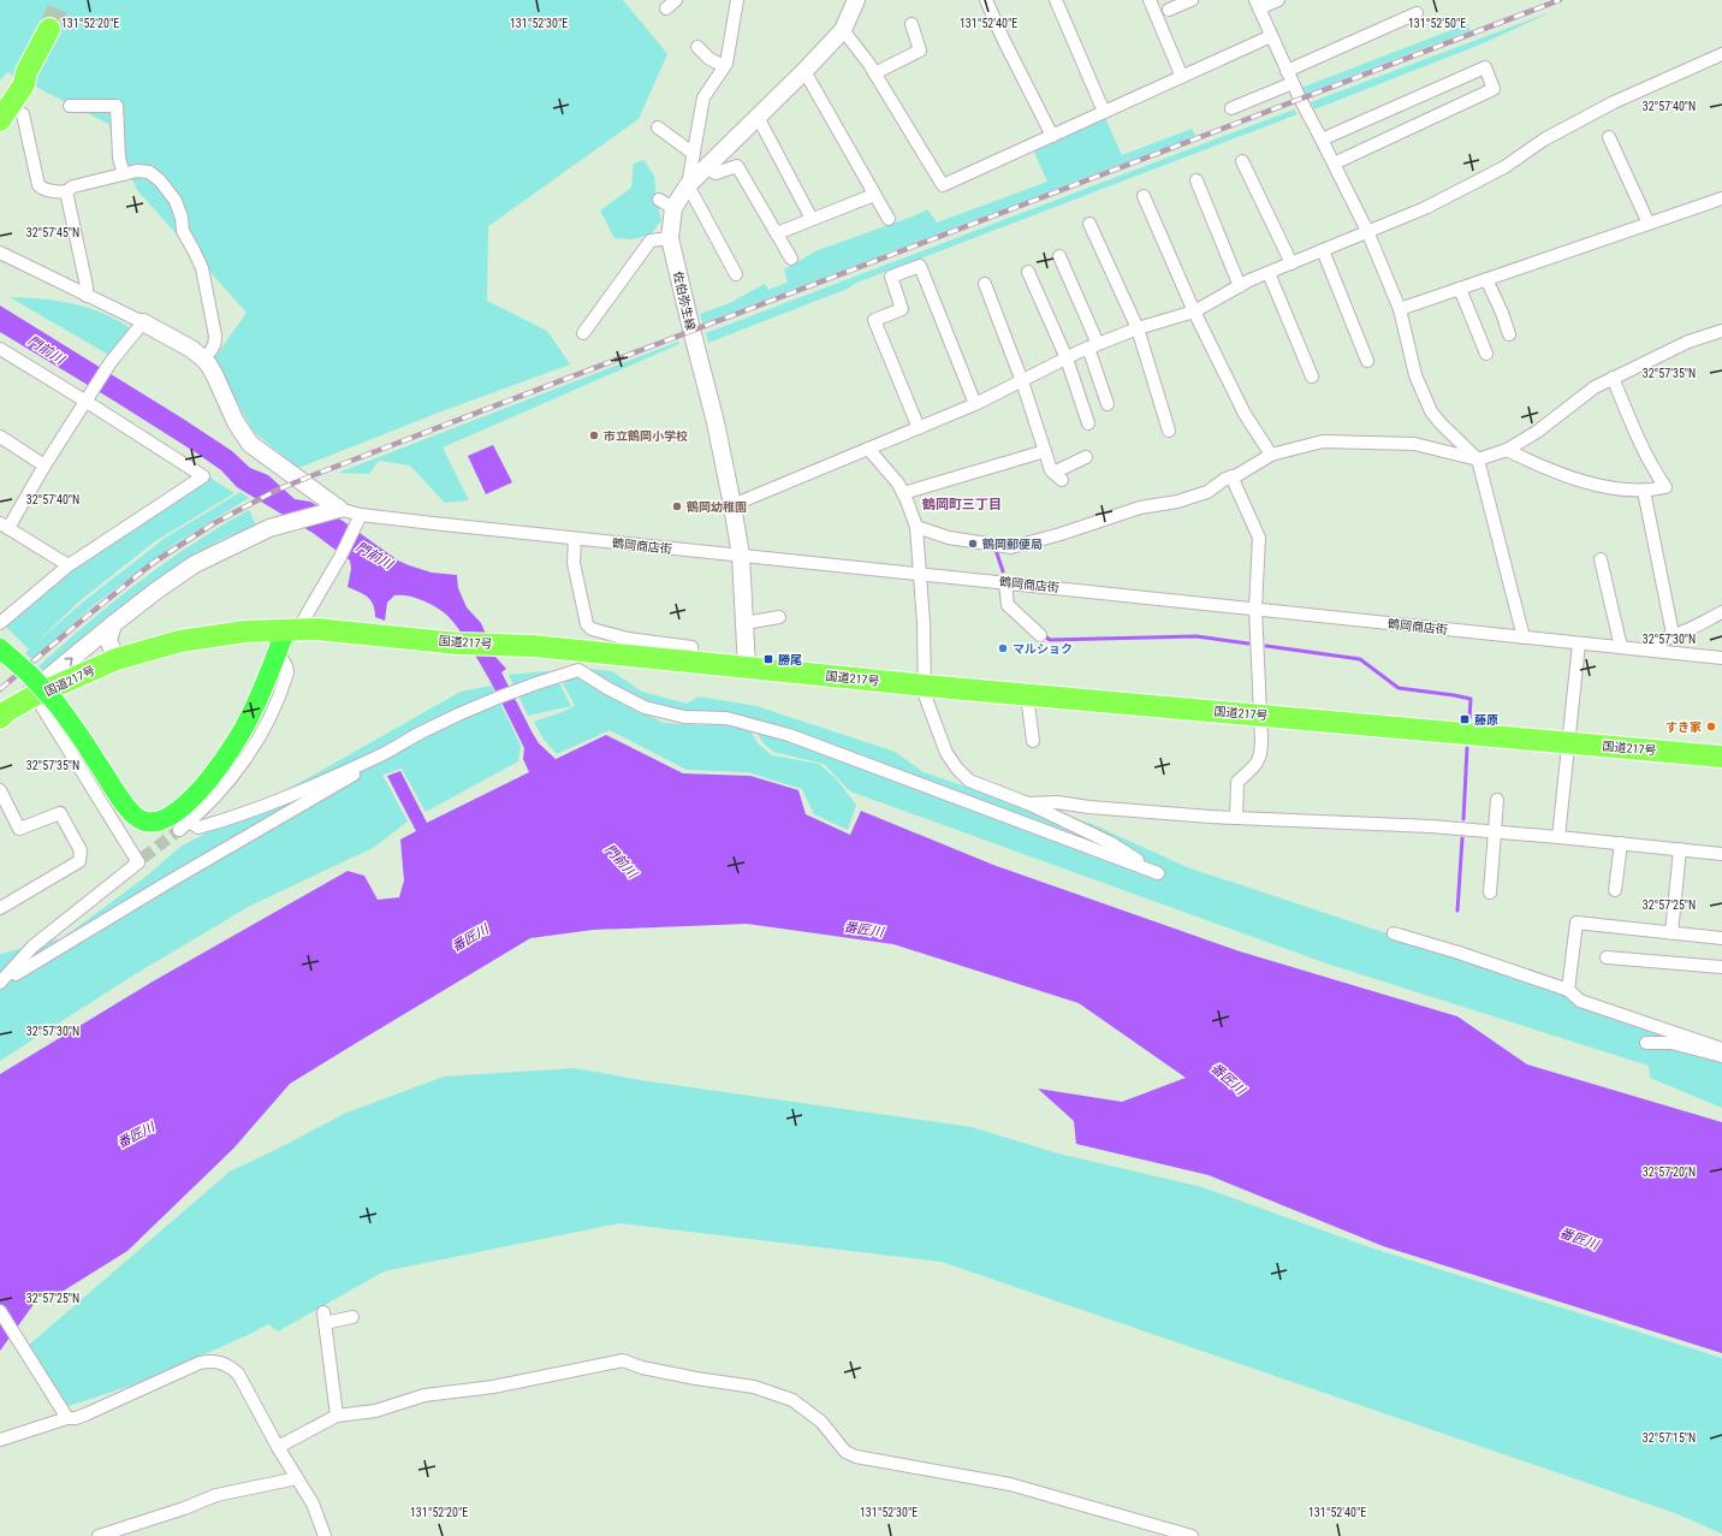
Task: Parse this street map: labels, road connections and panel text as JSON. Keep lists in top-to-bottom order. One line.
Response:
{"streets":{"highway":["国道217号"],"main road":["佐伯弥生線"],"street":["鶴岡商店街"]},"crossings":[["佐伯弥生線","鶴岡商店街"],["佐伯弥生線","国道217号"]],"districts":["鶴岡町三丁目"],"water":["門前川","番匠川"],"places":{"other":["市立鶴岡小学校","鶴岡幼稚園","鶴岡郵便局","マルショク","すき家"],"transit":["勝尾","藤原"]},"coordinates":["131°52'20\"E","131°52'30\"E","131°52'40\"E","131°52'50\"E","32°57'40\"N","32°57'45\"N","32°57'35\"N","32°57'30\"N","32°57'25\"N","32°57'20\"N","32°57'15\"N"]}
